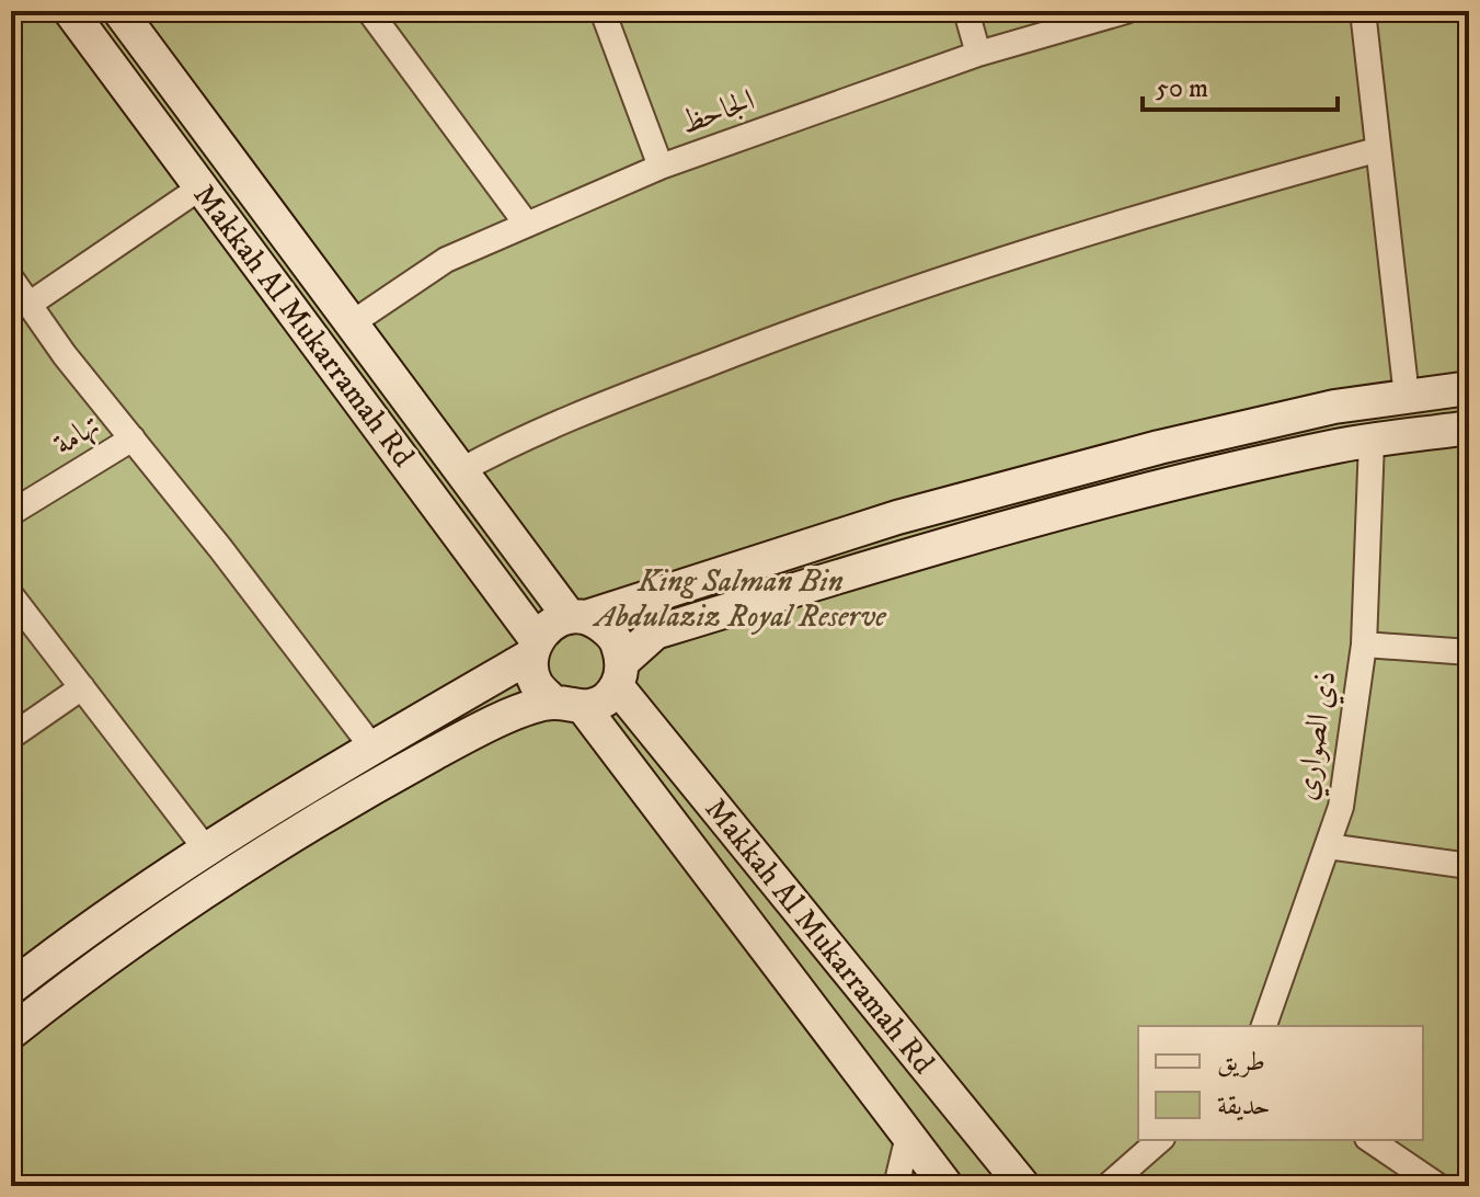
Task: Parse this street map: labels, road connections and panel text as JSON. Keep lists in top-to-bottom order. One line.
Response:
{"streets":{"street":["الجاحظ","Makkah Al Mukarramah Rd","تهامة","ذي الصواري"]},"crossings":[["الجاحظ","Makkah Al Mukarramah Rd"]],"parks":["King Salman Bin Abdulaziz Royal Reserve"],"legend":["طريق","حديقة"],"scale_bar":"50 m"}
